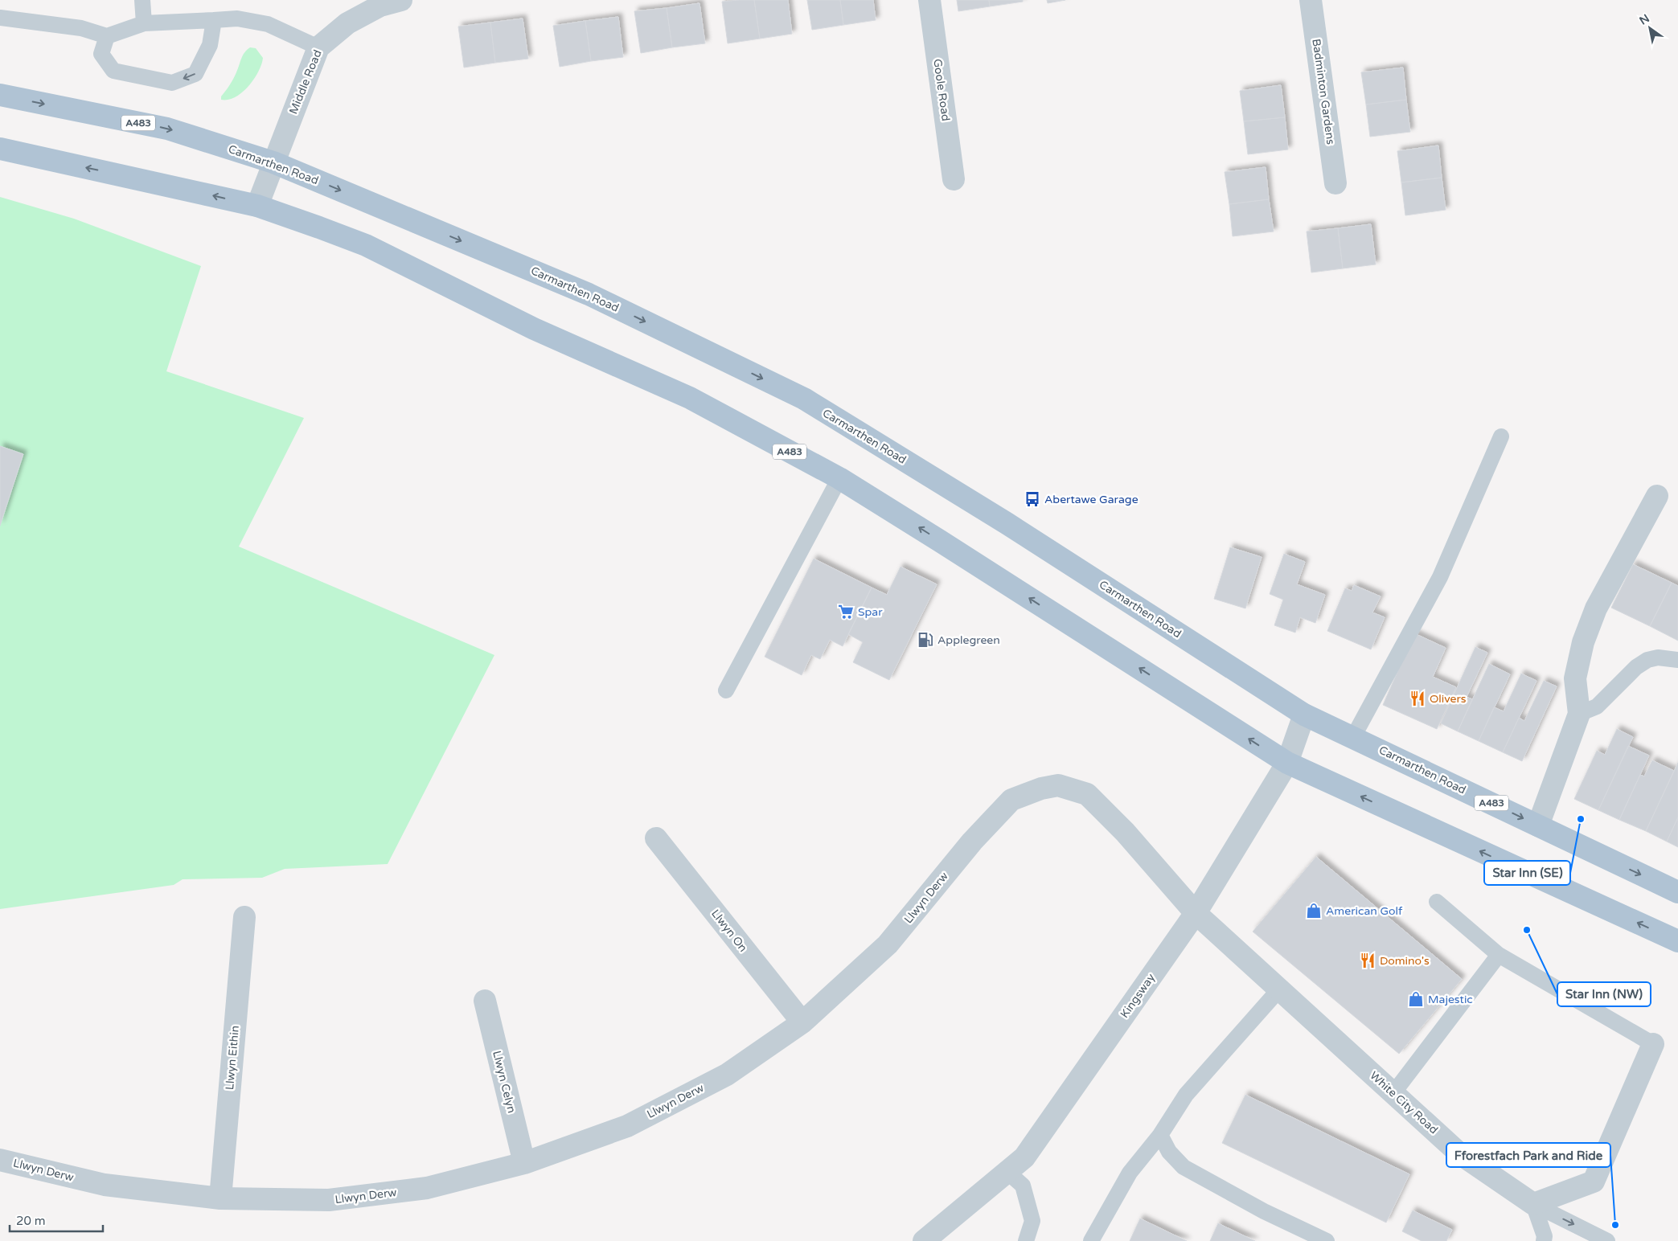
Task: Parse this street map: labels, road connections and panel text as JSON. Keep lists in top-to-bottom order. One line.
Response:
{"streets":{"main road":["A483","Carmarthen Road"],"street":["Middle Road","Goole Road","Badminton Gardens","Llwyn Derw","Llwyn On","Kingsway","Llwyn Eithin","Llwyn Celyn","White City Road"]},"crossings":[["Middle Road","A483"],["Middle Road","Carmarthen Road"],["A483","Kingsway"],["Carmarthen Road","Kingsway"],["Llwyn Derw","Llwyn On"],["Llwyn Derw","Kingsway"],["Llwyn Derw","Llwyn Eithin"],["Llwyn Derw","Llwyn Celyn"],["Llwyn Derw","White City Road"],["Kingsway","White City Road"]],"places":{"bus stop":["Abertawe Garage"],"supermarket":["Spar"],"fuel station":["Applegreen"],"restaurant":["Olivers","Domino's"],"other":["Star Inn (SE)","Star Inn (NW)","Fforestfach Park and Ride"],"shop":["American Golf","Majestic"]},"scale_bar":"20 m","north":"top left"}
